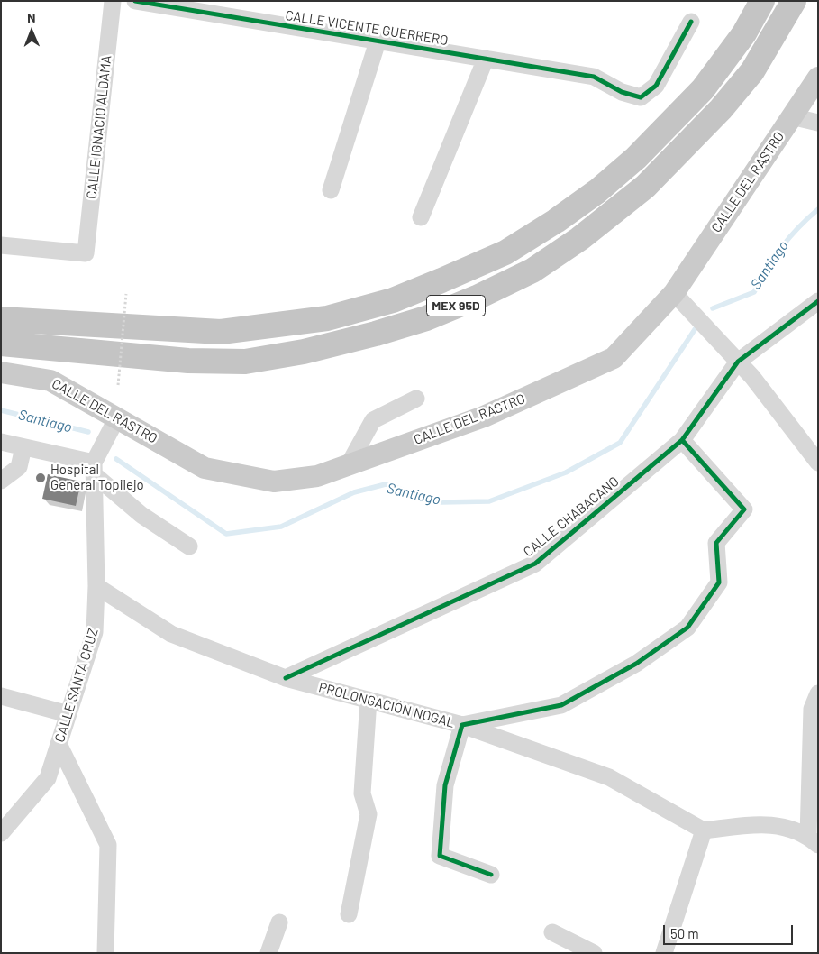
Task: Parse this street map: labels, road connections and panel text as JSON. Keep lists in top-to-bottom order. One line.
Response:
{"streets":{"highway":["MEX 95D"],"main road":["CALLE DEL RASTRO"],"street":["CALLE VICENTE GUERRERO","CALLE IGNACIO ALDAMA","CALLE CHABACANO","CALLE SANTA CRUZ","PROLONGACIÓN NOGAL"]},"crossings":[["CALLE DEL RASTRO","CALLE SANTA CRUZ"],["CALLE CHABACANO","PROLONGACIÓN NOGAL"],["CALLE SANTA CRUZ","PROLONGACIÓN NOGAL"]],"water":["Santiago"],"places":["Hospital General Topilejo"],"scale_bar":"50 m","north":"top"}
